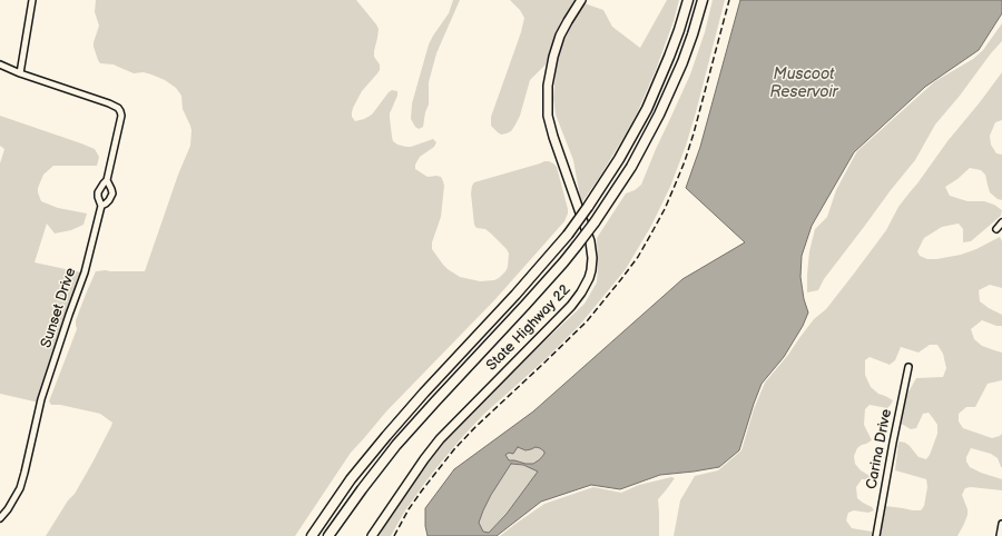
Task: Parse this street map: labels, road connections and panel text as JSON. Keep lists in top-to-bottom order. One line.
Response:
{"streets":{"main road":["State Highway 22"],"street":["Sunset Drive","Carina Drive"]},"water":["Muscoot Reservoir"]}
